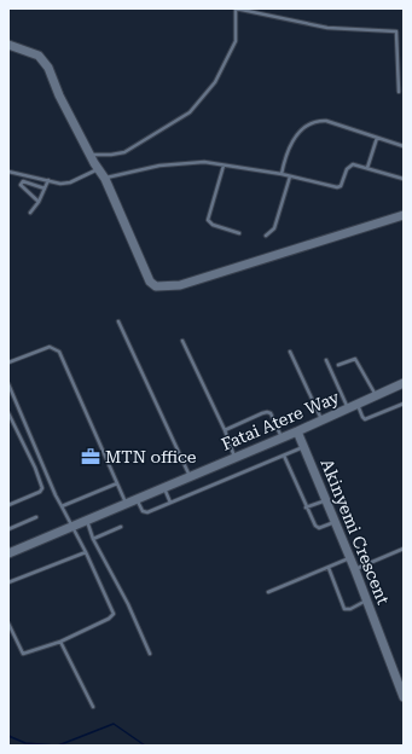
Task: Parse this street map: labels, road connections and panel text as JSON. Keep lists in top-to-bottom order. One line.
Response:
{"streets":{"street":["Fatai Atere Way","Akinyemi Crescent"]},"crossings":[["Fatai Atere Way","Akinyemi Crescent"]],"places":{"office":["MTN office"]}}
